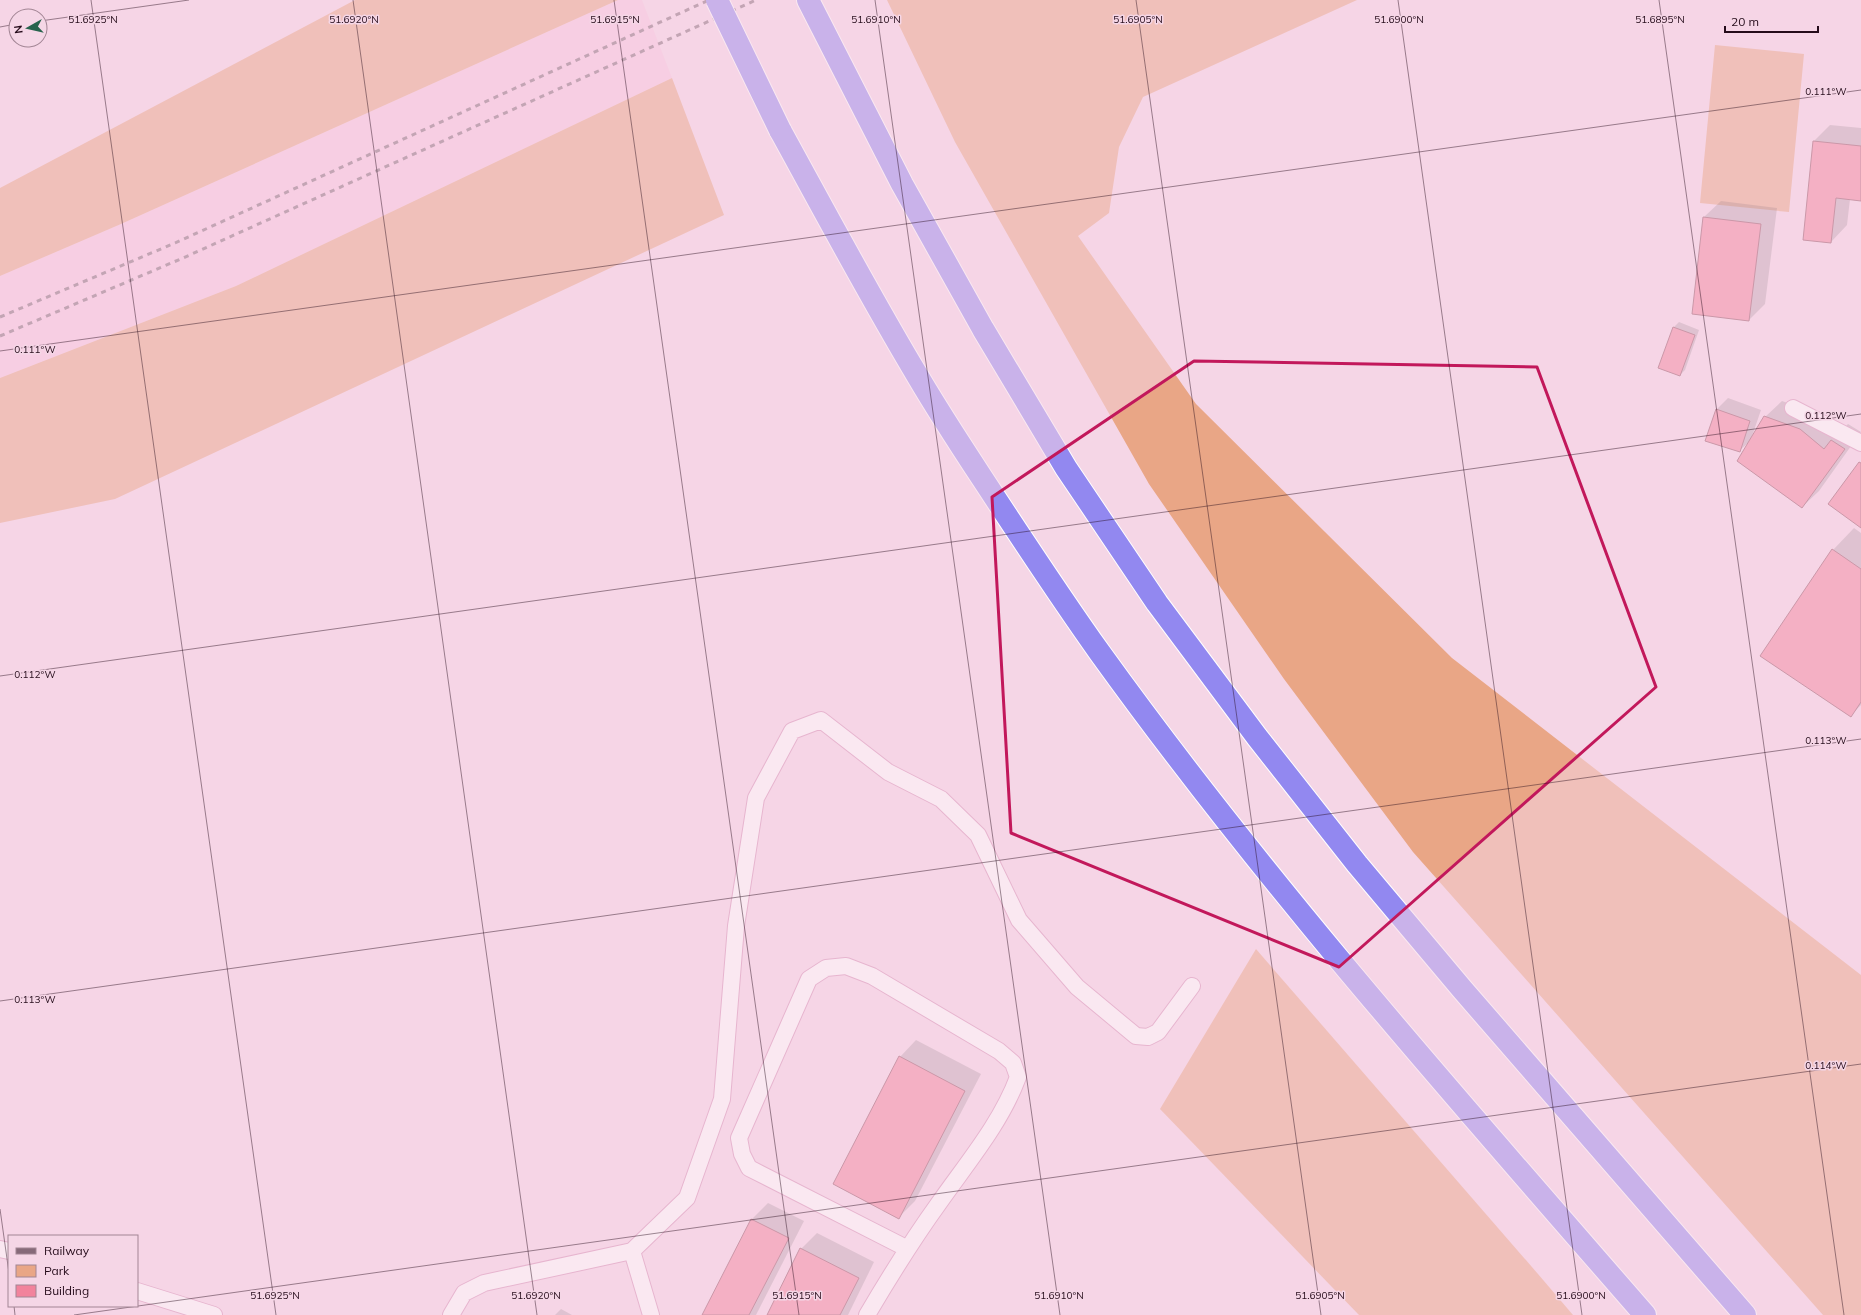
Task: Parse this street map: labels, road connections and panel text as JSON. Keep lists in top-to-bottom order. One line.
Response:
{"legend":["Railway","Park","Building"],"scale_bar":"20 m","north":"left","coordinates":["51.6925°N","51.6920°N","51.6915°N","51.6910°N","51.6905°N","51.6900°N","51.6895°N","0.111°W","0.112°W","0.113°W","0.114°W"]}
